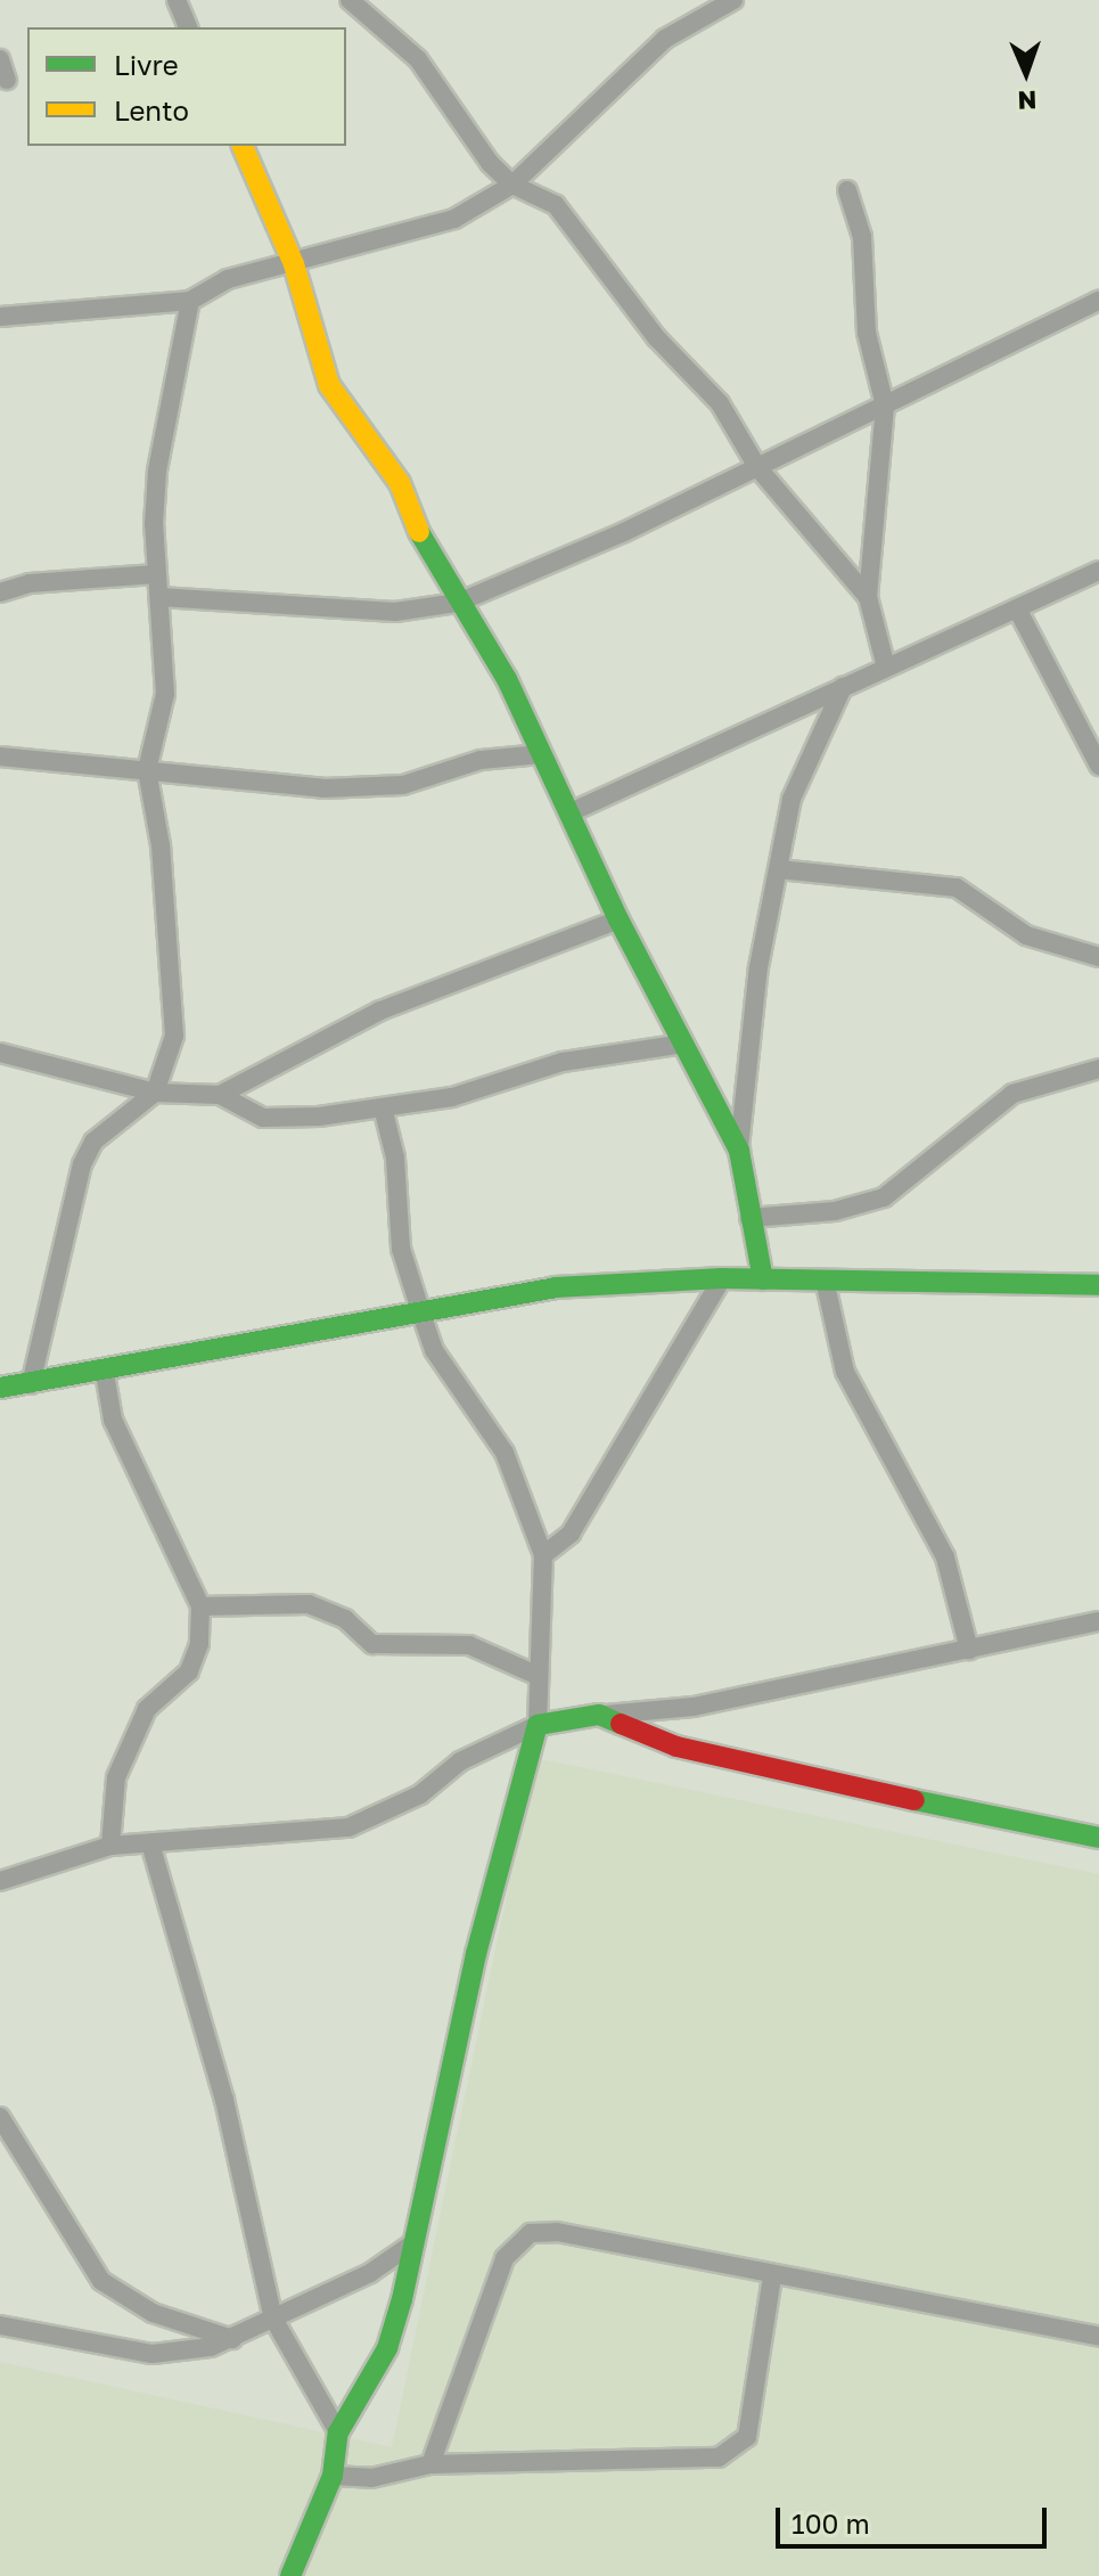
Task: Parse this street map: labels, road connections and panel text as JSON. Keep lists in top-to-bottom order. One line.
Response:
{"legend":["Livre","Lento"],"scale_bar":"100 m","north":"bottom"}
